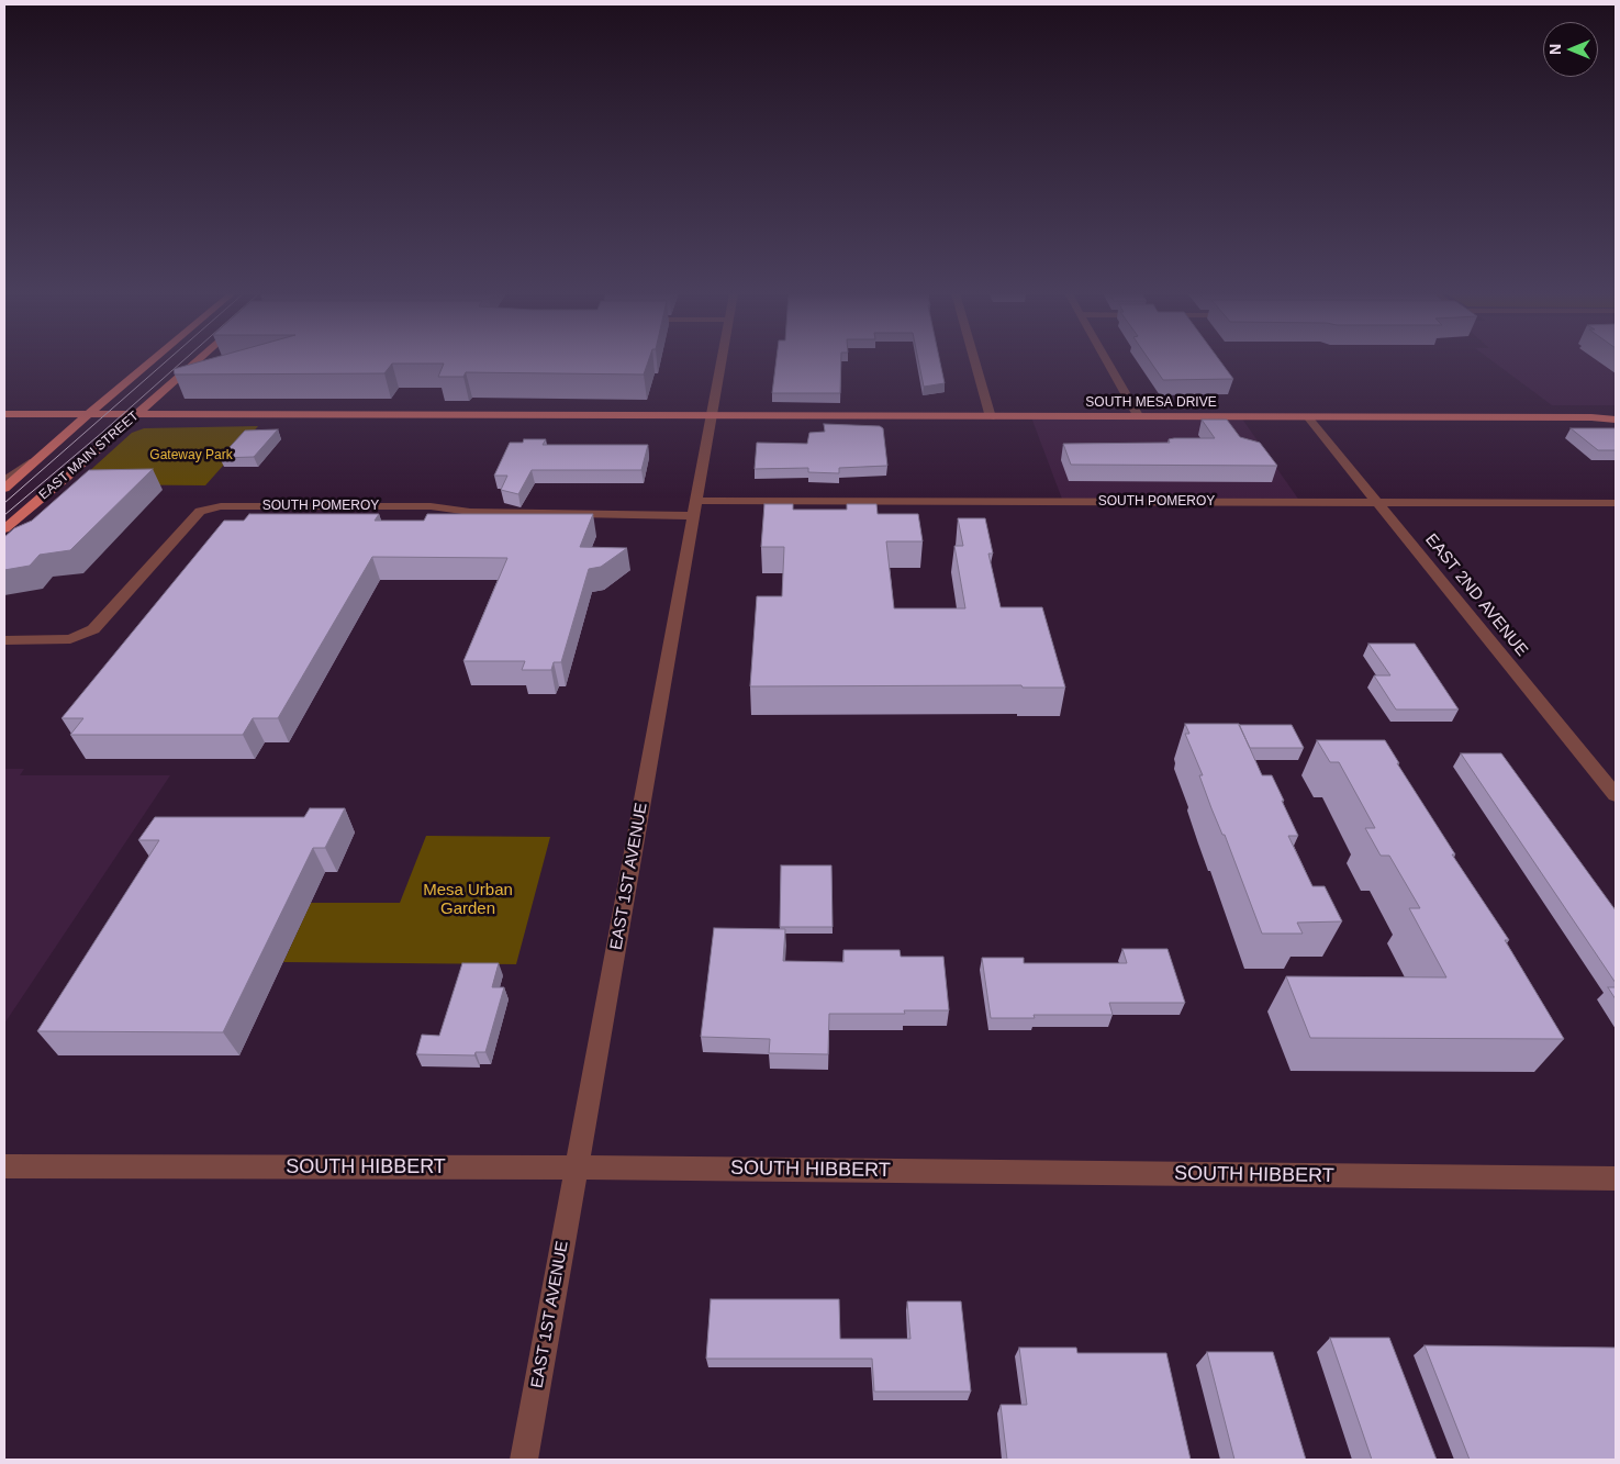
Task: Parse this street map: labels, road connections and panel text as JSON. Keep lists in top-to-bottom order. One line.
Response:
{"streets":{"main road":["SOUTH MESA DRIVE","EAST MAIN STREET"],"street":["SOUTH POMEROY","EAST 2ND AVENUE","EAST 1ST AVENUE","SOUTH HIBBERT"]},"crossings":[["SOUTH MESA DRIVE","EAST MAIN STREET"],["SOUTH MESA DRIVE","EAST 2ND AVENUE"],["SOUTH MESA DRIVE","EAST 1ST AVENUE"],["SOUTH POMEROY","EAST 2ND AVENUE"],["SOUTH POMEROY","EAST 1ST AVENUE"],["EAST 1ST AVENUE","SOUTH HIBBERT"]],"parks":["Gateway Park","Mesa Urban Garden"],"north":"left"}
